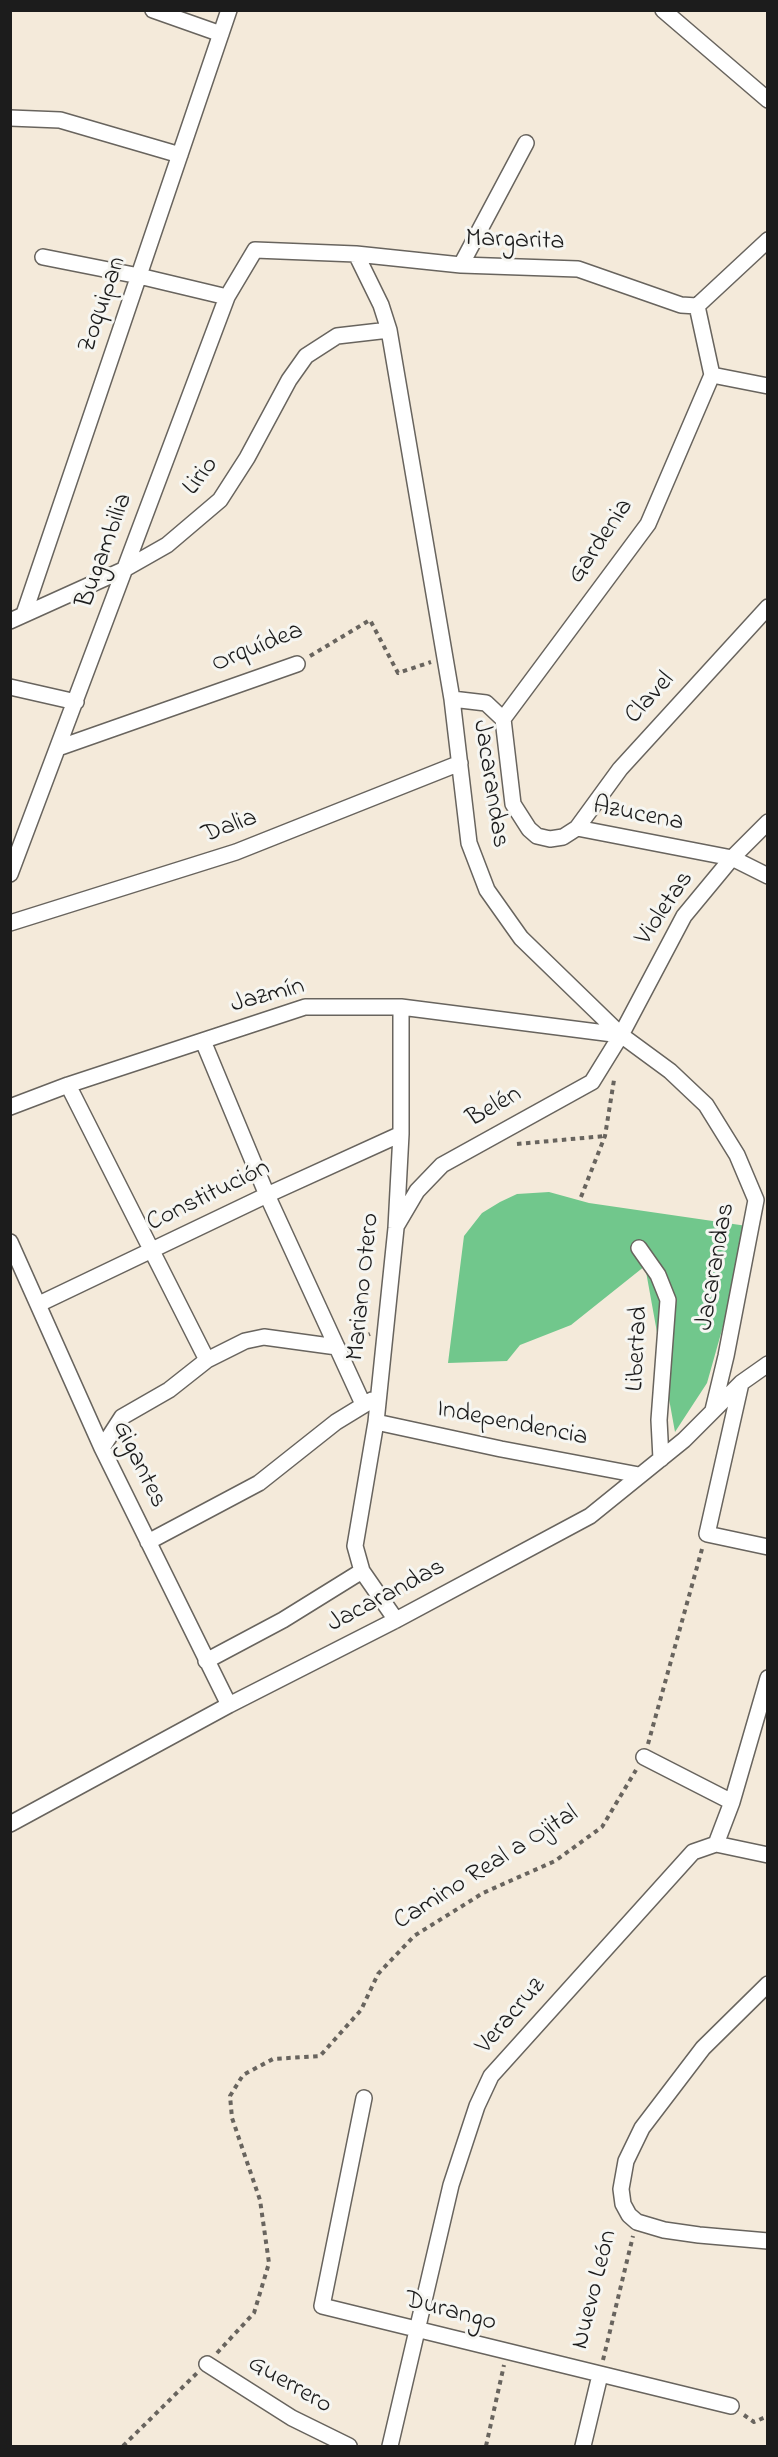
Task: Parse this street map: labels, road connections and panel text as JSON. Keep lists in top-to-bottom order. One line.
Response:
{"streets":{"street":["Margarita","Zoquipan","Lirio","Gardenia","Bugambilia","Orquídea","Clavel","Jacarandas","Azucena","Dalia","Violetas","Jazmín","Belén","Constitución","Mariano Otero","Libertad","Independencia","Gigantes","Veracruz","Nuevo León","Durango","Guerrero"],"path":["Camino Real a Ojital"]},"crossings":[["Margarita","Bugambilia"],["Margarita","Jacarandas"],["Zoquipan","Lirio"],["Lirio","Bugambilia"],["Lirio","Jacarandas"],["Gardenia","Azucena"],["Bugambilia","Orquídea"],["Orquídea","Jacarandas"],["Clavel","Azucena"],["Jacarandas","Dalia"],["Jacarandas","Violetas"],["Jacarandas","Jazmín"],["Jacarandas","Belén"],["Jacarandas","Mariano Otero"],["Jacarandas","Libertad"],["Jacarandas","Independencia"],["Jacarandas","Gigantes"],["Azucena","Violetas"],["Violetas","Jazmín"],["Violetas","Belén"],["Jazmín","Belén"],["Jazmín","Mariano Otero"],["Belén","Mariano Otero"],["Constitución","Mariano Otero"],["Constitución","Gigantes"],["Mariano Otero","Independencia"],["Camino Real a Ojital","Guerrero"],["Veracruz","Durango"],["Nuevo León","Durango"]]}
